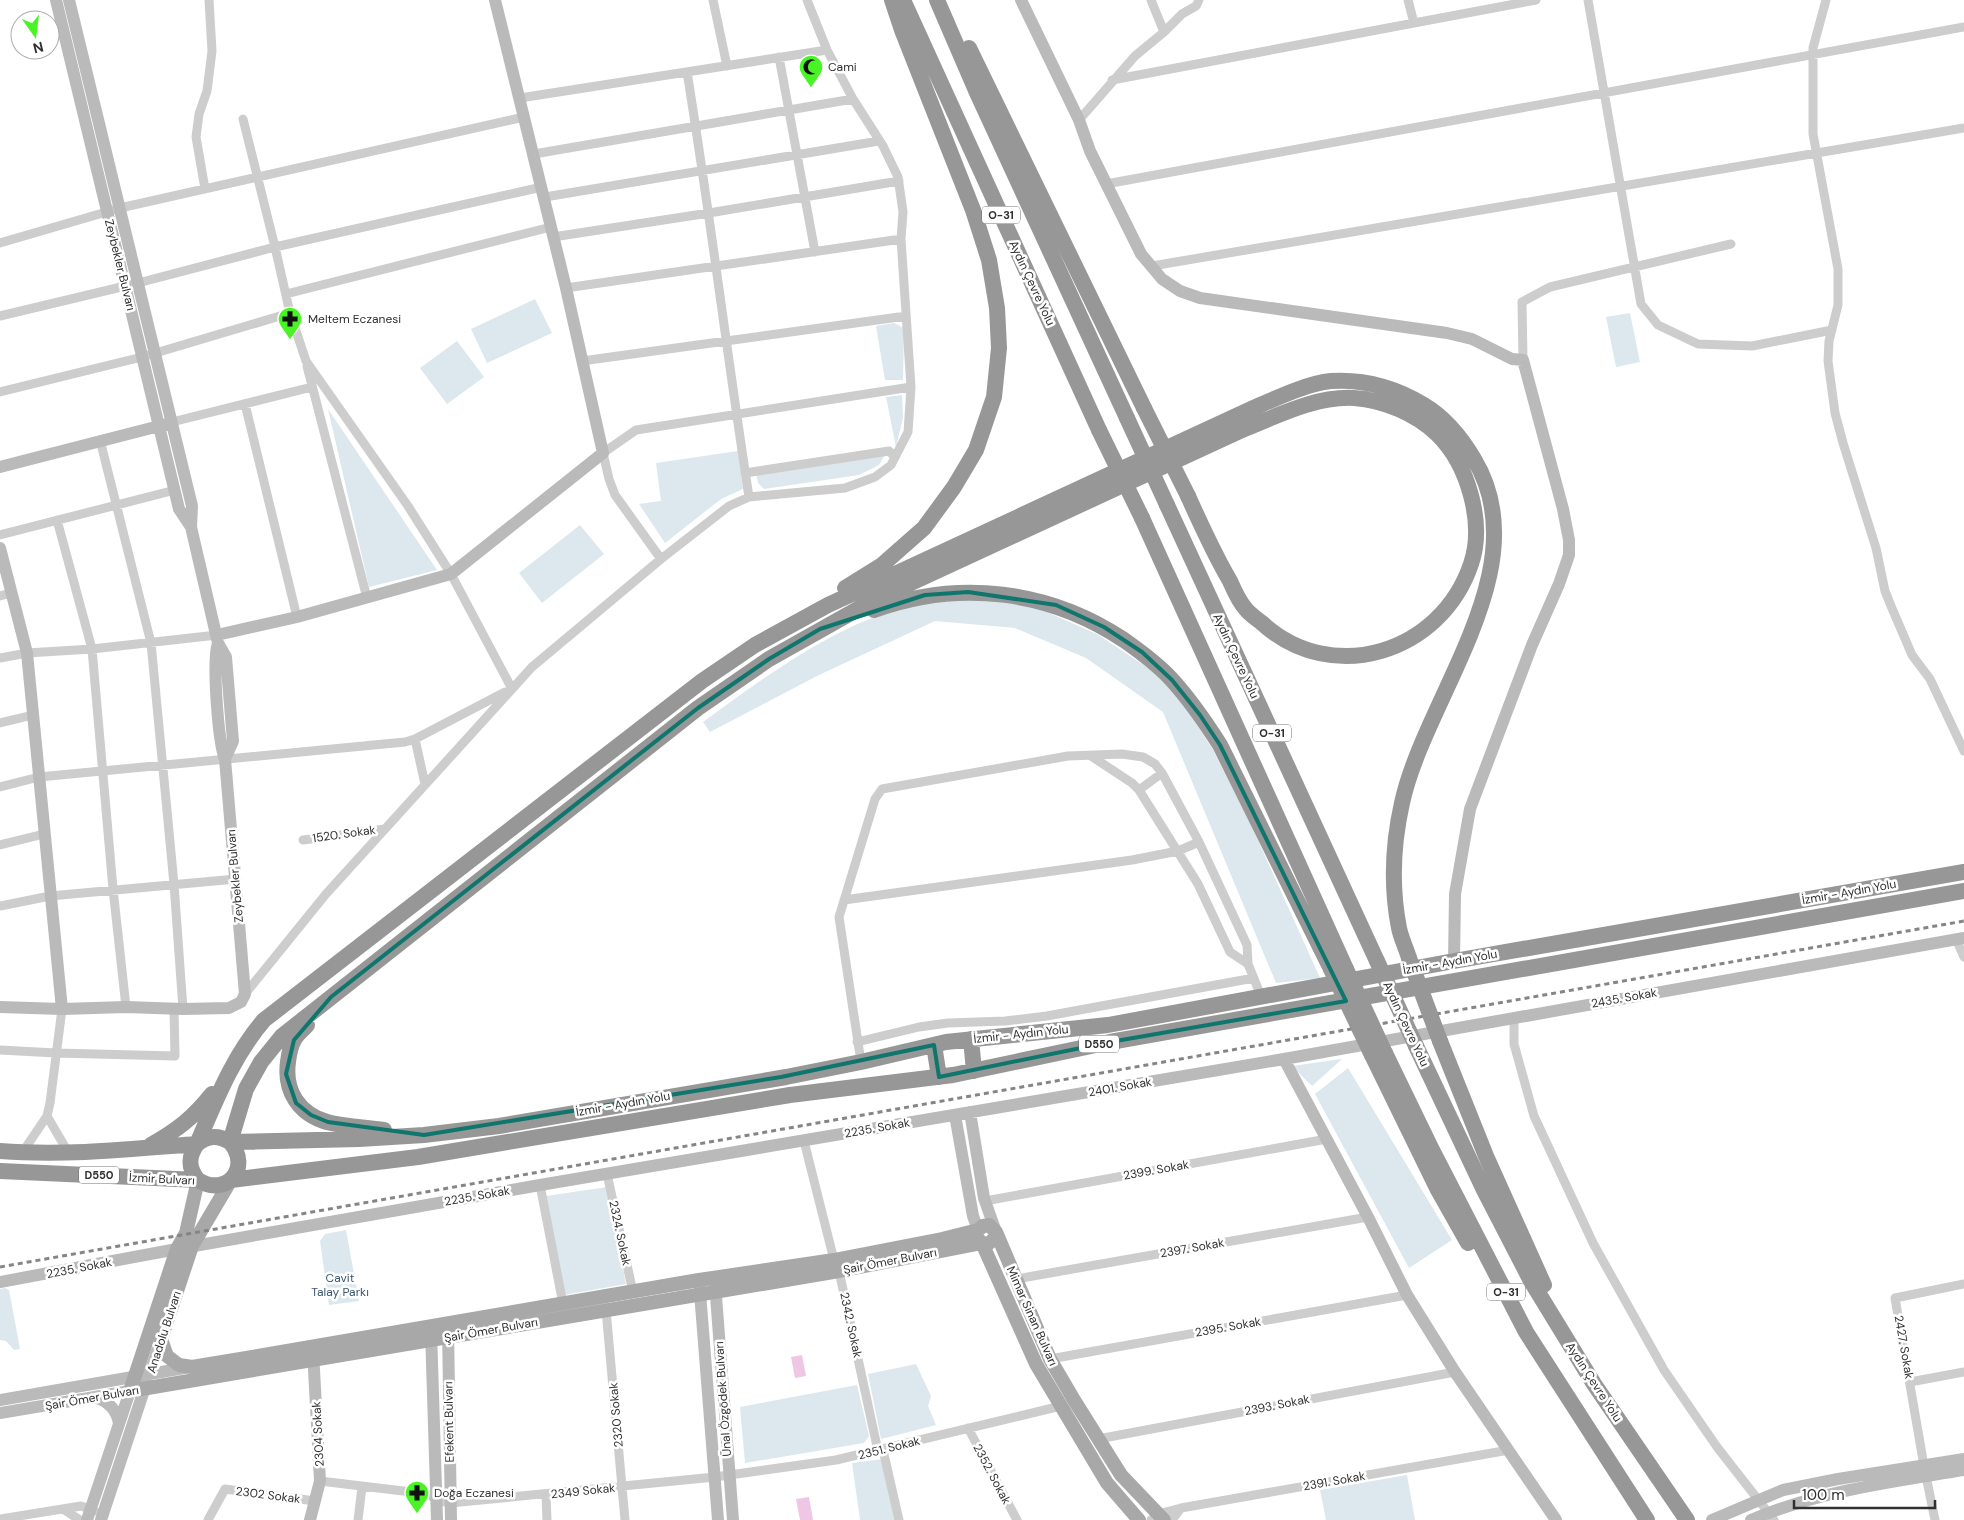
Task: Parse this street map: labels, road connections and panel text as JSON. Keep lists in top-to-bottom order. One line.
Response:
{"streets":{"highway":["O-31","Aydın Çevre Yolu","İzmir - Aydın Yolu","D550","İzmir Bulvarı"],"main road":["Şair Ömer Bulvarı","Mimar Sinan Bulvarı","Anadolu Bulvarı"],"street":["Zeybekler Bulvarı","1520. Sokak","2435. Sokak","2401. Sokak","2235. Sokak","2399. Sokak","2324. Sokak","2397. Sokak","2342. Sokak","2395. Sokak","2427. Sokak","Ünal Özgödek Bulvarı","2393. Sokak","2320 Sokak","Efekent Bulvarı","2304 Sokak","2351. Sokak","2352. Sokak","2391. Sokak","2349 Sokak","2302 Sokak"]},"crossings":[["O-31","Aydın Çevre Yolu"],["İzmir - Aydın Yolu","D550"],["İzmir - Aydın Yolu","İzmir Bulvarı"],["İzmir - Aydın Yolu","Anadolu Bulvarı"],["2435. Sokak","2401. Sokak"],["D550","İzmir Bulvarı"],["D550","Anadolu Bulvarı"],["2401. Sokak","2235. Sokak"],["2401. Sokak","Mimar Sinan Bulvarı"],["2235. Sokak","2324. Sokak"],["2235. Sokak","Mimar Sinan Bulvarı"],["2235. Sokak","2342. Sokak"],["2235. Sokak","Anadolu Bulvarı"],["2399. Sokak","Mimar Sinan Bulvarı"],["İzmir Bulvarı","Anadolu Bulvarı"],["2324. Sokak","Şair Ömer Bulvarı"],["2397. Sokak","Mimar Sinan Bulvarı"],["Şair Ömer Bulvarı","Mimar Sinan Bulvarı"],["Şair Ömer Bulvarı","2342. Sokak"],["Şair Ömer Bulvarı","Anadolu Bulvarı"],["Şair Ömer Bulvarı","Ünal Özgödek Bulvarı"],["Şair Ömer Bulvarı","2320 Sokak"],["Şair Ömer Bulvarı","Efekent Bulvarı"],["Şair Ömer Bulvarı","2304 Sokak"],["Mimar Sinan Bulvarı","2395. Sokak"],["Mimar Sinan Bulvarı","2393. Sokak"],["Mimar Sinan Bulvarı","2351. Sokak"],["Mimar Sinan Bulvarı","2391. Sokak"],["2342. Sokak","2351. Sokak"],["Ünal Özgödek Bulvarı","2351. Sokak"],["Ünal Özgödek Bulvarı","2349 Sokak"],["2320 Sokak","2349 Sokak"],["Efekent Bulvarı","2349 Sokak"],["2304 Sokak","2349 Sokak"],["2304 Sokak","2302 Sokak"],["2351. Sokak","2352. Sokak"],["2351. Sokak","2349 Sokak"]],"parks":["Cavit Talay Parkı"],"places":{"mosque":["Cami"],"pharmacy":["Meltem Eczanesi","Doğa Eczanesi"]},"scale_bar":"100 m","north":"bottom"}
